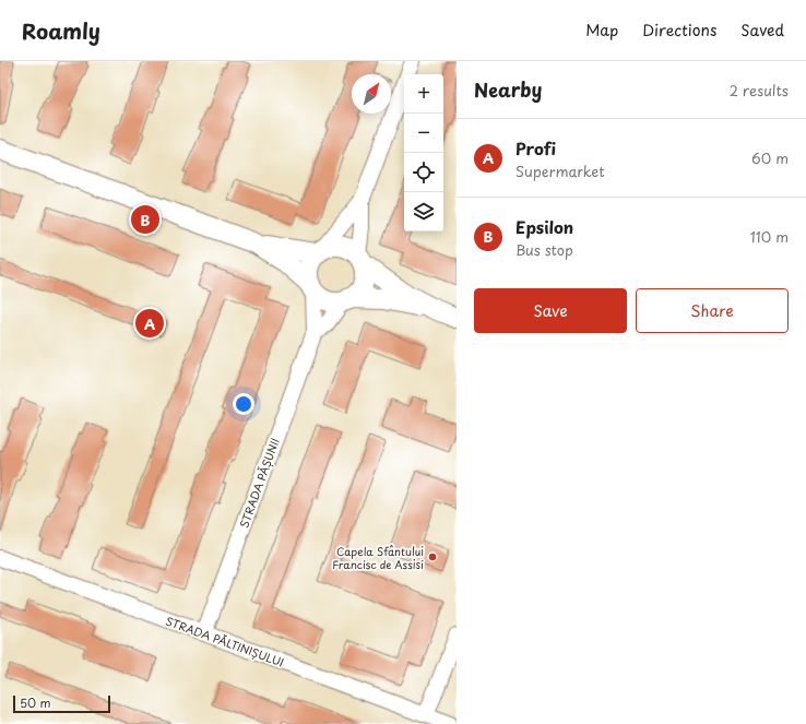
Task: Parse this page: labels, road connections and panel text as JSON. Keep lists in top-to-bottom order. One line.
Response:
{"streets":{"street":["STRADA PĂȘUNII","STRADA PĂLTINIȘULUI"]},"crossings":[["STRADA PĂȘUNII","STRADA PĂLTINIȘULUI"]],"places":["Capela Sfântului Francisc de Assisi"],"scale_bar":"50 m","north":"top right","page":{"header":"Roamly","nav":["Map","Directions","Saved"],"heading":["Nearby","2 results"],"map_buttons":["+","−"],"list":[{"mark":"A","name":"Profi","note":"Supermarket","value":"60 m"},{"mark":"B","name":"Epsilon","note":"Bus stop","value":"110 m"}],"pins":["B","A"],"buttons":["Save","Share"],"scale":"50 m"}}
